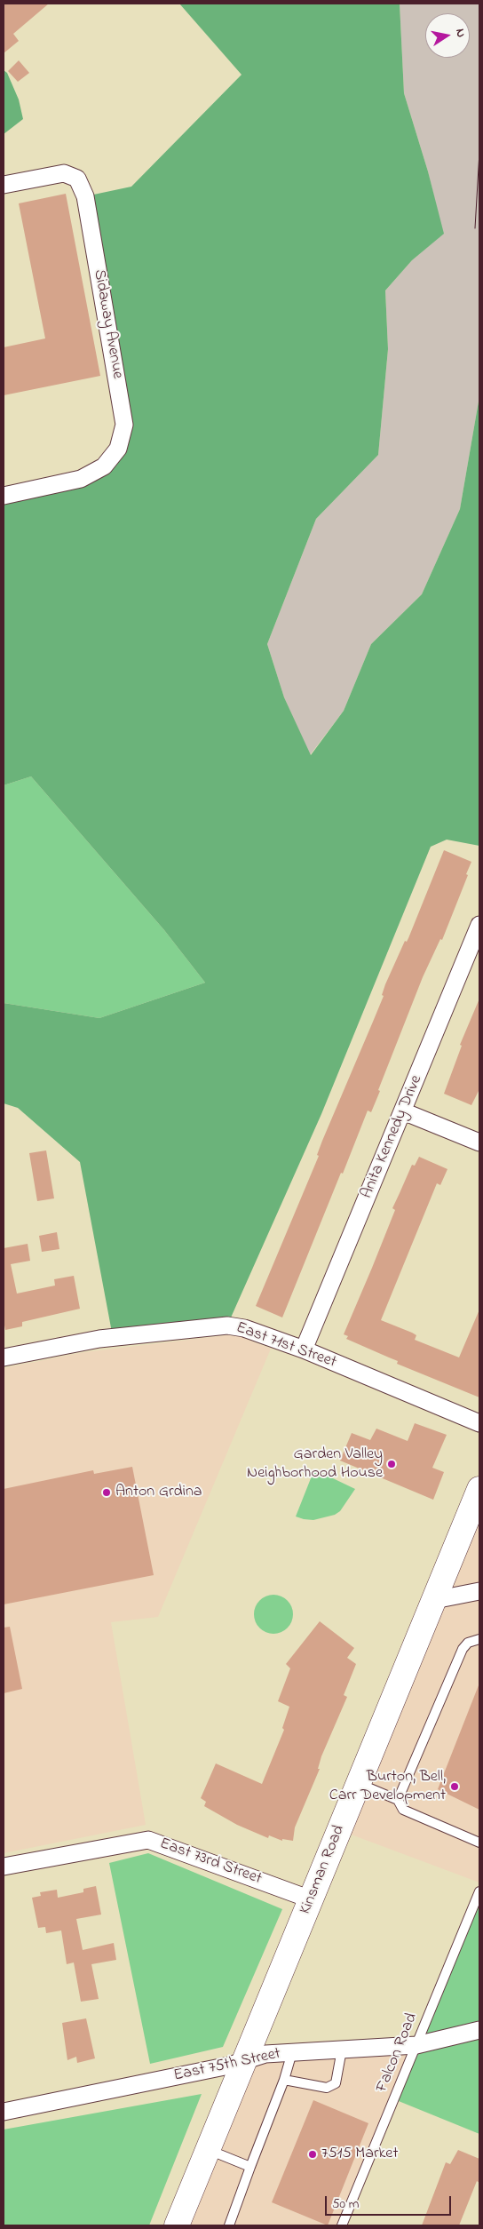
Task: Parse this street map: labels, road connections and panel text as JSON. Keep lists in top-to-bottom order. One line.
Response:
{"streets":{"main road":["Kinsman Road"],"street":["Sidaway Avenue","Anita Kennedy Drive","East 71st Street","East 73rd Street","East 75th Street"],"lane":["Falcon Road"]},"crossings":[["Anita Kennedy Drive","East 71st Street"],["East 73rd Street","Kinsman Road"],["Kinsman Road","East 75th Street"],["Falcon Road","East 75th Street"]],"places":["Garden Valley Neighborhood House","Anton Grdina","Burton, Bell, Carr Development","7515 Market"],"scale_bar":"50 m","north":"right"}
